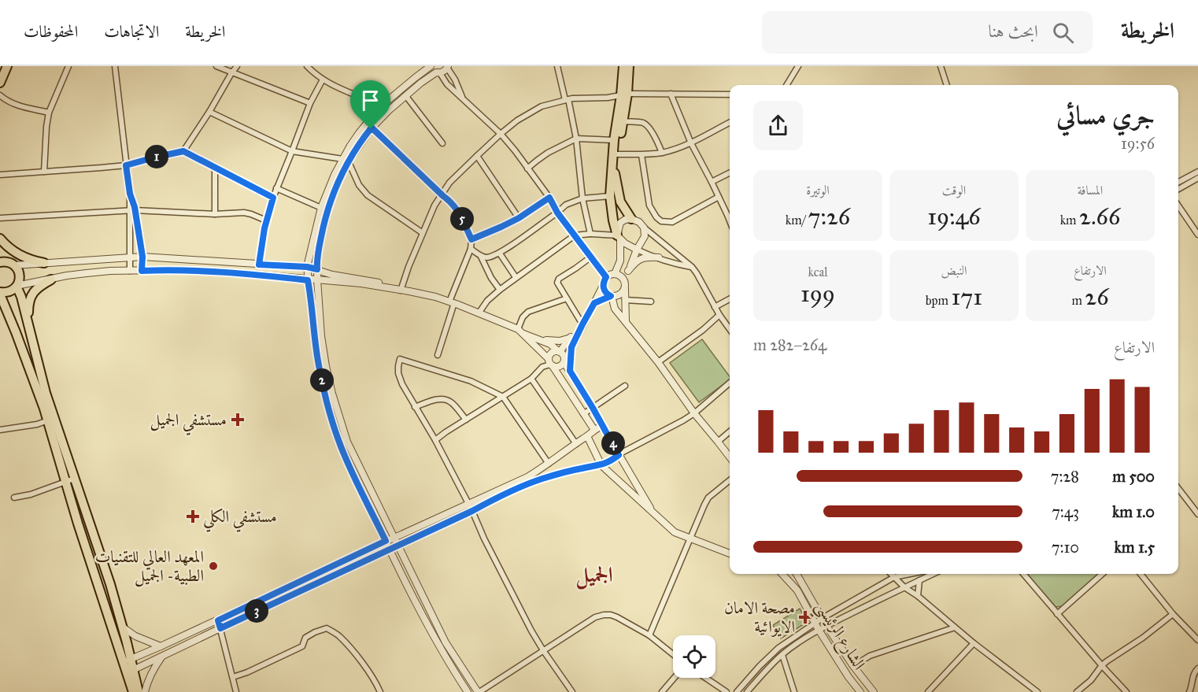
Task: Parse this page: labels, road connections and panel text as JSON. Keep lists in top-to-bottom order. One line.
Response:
{"streets":{"street":["الشارع الرئيسي"]},"districts":["الجميل"],"places":{"health":["مستشفي الجميل","مستشفي الكلي","مصحة الامان الايوائية"],"other":["المعهد العالي للتقنيات الطبية- الجميل"]},"page":{"header":"الخريطة","search":"ابحث هنا","nav":["الخريطة","الاتجاهات","المحفوظات"],"heading":["جري مسائي","19:56"],"pins":["1","5","2","4","3"],"stats":[["المسافة","2.66 km"],["الوقت","19:46"],["الوتيرة","7:26 /km"],["الارتفاع","26 m"],["النبض","171 bpm"],["kcal","199"]],"chart":["الارتفاع","264–282 m"],"list":[{"name":"500 m","note":"7:28"},{"name":"1.0 km","note":"7:43"},{"name":"1.5 km","note":"7:10"}]}}
